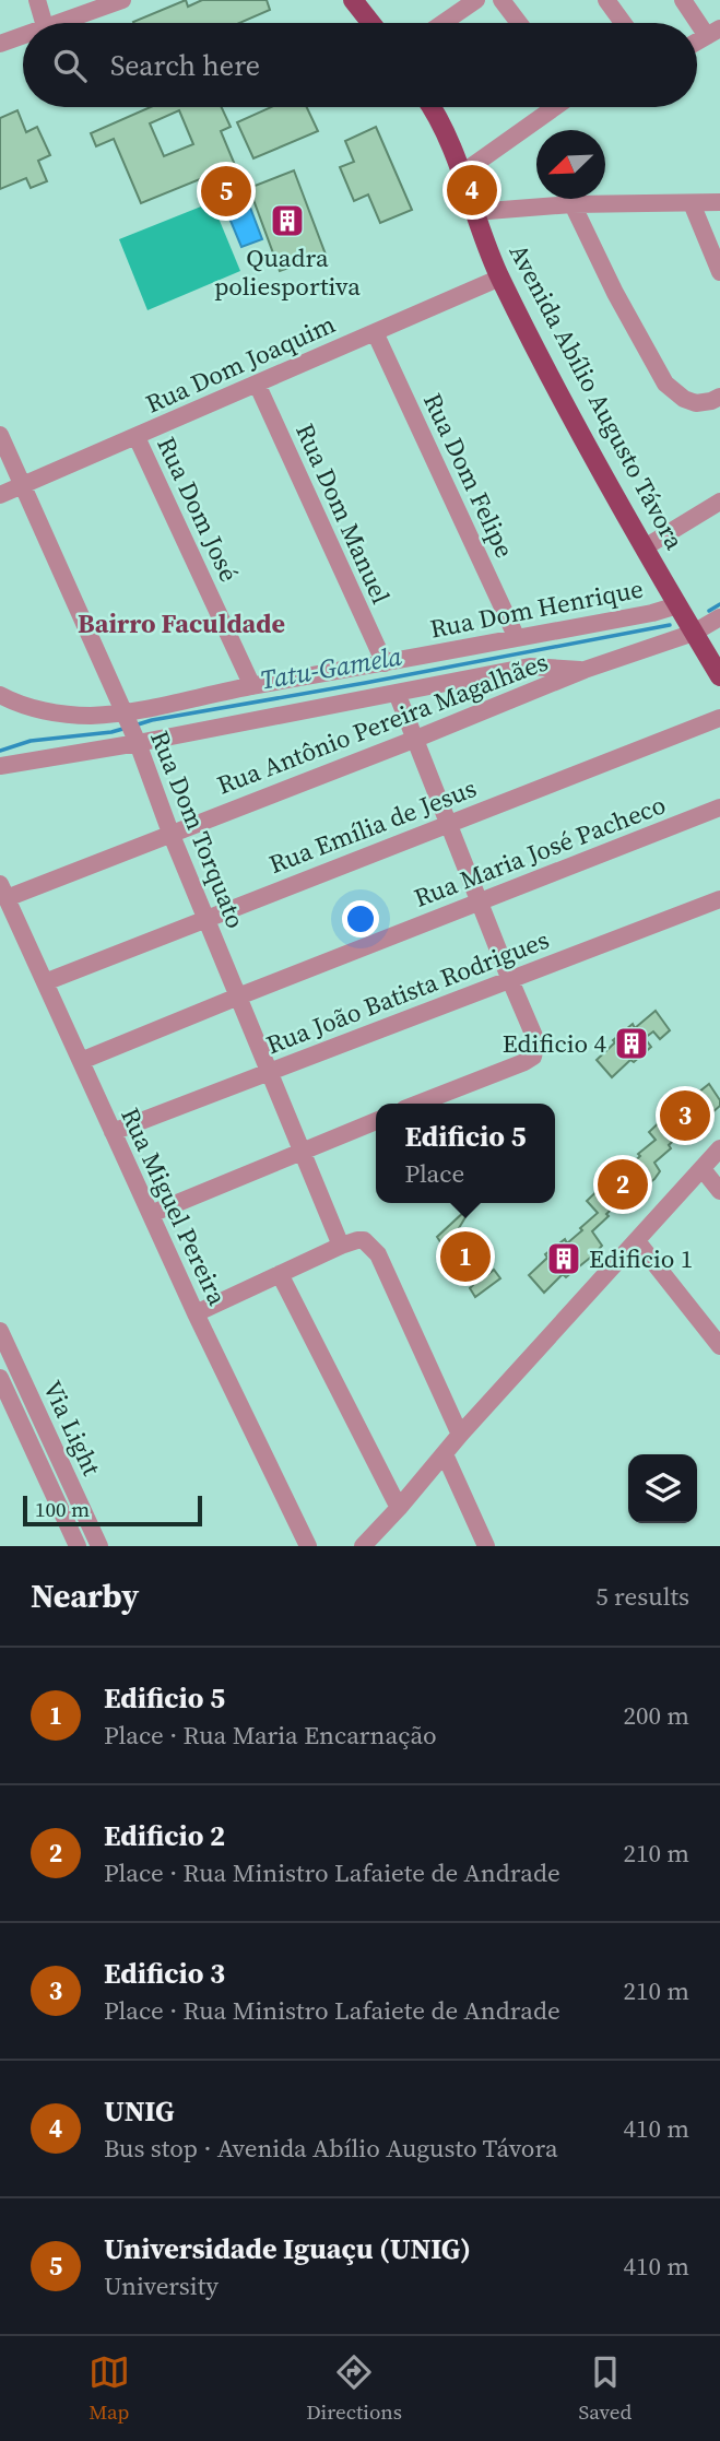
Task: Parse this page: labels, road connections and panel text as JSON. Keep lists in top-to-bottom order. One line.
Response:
{"streets":{"main road":["Avenida Abílio Augusto Távora"],"street":["Rua Dom Joaquim","Rua Dom Felipe","Rua Dom José","Rua Dom Manuel","Rua Dom Henrique","Rua Antônio Pereira Magalhães","Rua Emília de Jesus","Rua Dom Torquato","Rua Maria José Pacheco","Rua João Batista Rodrigues","Rua Miguel Pereira","Via Light"]},"crossings":[["Rua Dom Joaquim","Avenida Abílio Augusto Távora"],["Rua Dom Joaquim","Rua Dom Felipe"],["Rua Dom Joaquim","Rua Dom José"],["Rua Dom Joaquim","Rua Dom Manuel"],["Rua Dom Joaquim","Rua Dom Torquato"],["Avenida Abílio Augusto Távora","Rua Dom Henrique"],["Avenida Abílio Augusto Távora","Rua Antônio Pereira Magalhães"],["Rua Dom Felipe","Rua Dom Henrique"],["Rua Dom José","Rua Dom Henrique"],["Rua Dom Manuel","Rua Dom Henrique"],["Rua Dom Henrique","Rua Dom Torquato"],["Rua Antônio Pereira Magalhães","Rua Dom Torquato"],["Rua Antônio Pereira Magalhães","Rua Miguel Pereira"],["Rua Emília de Jesus","Rua Dom Torquato"],["Rua Emília de Jesus","Rua Miguel Pereira"],["Rua Dom Torquato","Rua Maria José Pacheco"],["Rua Dom Torquato","Rua João Batista Rodrigues"],["Rua Maria José Pacheco","Rua Miguel Pereira"],["Rua João Batista Rodrigues","Rua Miguel Pereira"]],"districts":["Bairro Faculdade"],"water":["Tatu-Gamela"],"places":{"building":["Quadra poliesportiva","Edificio 4","Edificio 1"]},"scale_bar":"100 m","north":"bottom left","page":{"search":"Search here","pins":["4","5","3","2","1"],"popup":["Edificio 5","Place"],"scale":"100 m","heading":["Nearby","5 results"],"list":[{"mark":"1","name":"Edificio 5","note":"Place · Rua Maria Encarnação","value":"200 m"},{"mark":"2","name":"Edificio 2","note":"Place · Rua Ministro Lafaiete de Andrade","value":"210 m"},{"mark":"3","name":"Edificio 3","note":"Place · Rua Ministro Lafaiete de Andrade","value":"210 m"},{"mark":"4","name":"UNIG","note":"Bus stop · Avenida Abílio Augusto Távora","value":"410 m"},{"mark":"5","name":"Universidade Iguaçu (UNIG)","note":"University","value":"410 m"}],"nav":["Map","Directions","Saved"]}}
